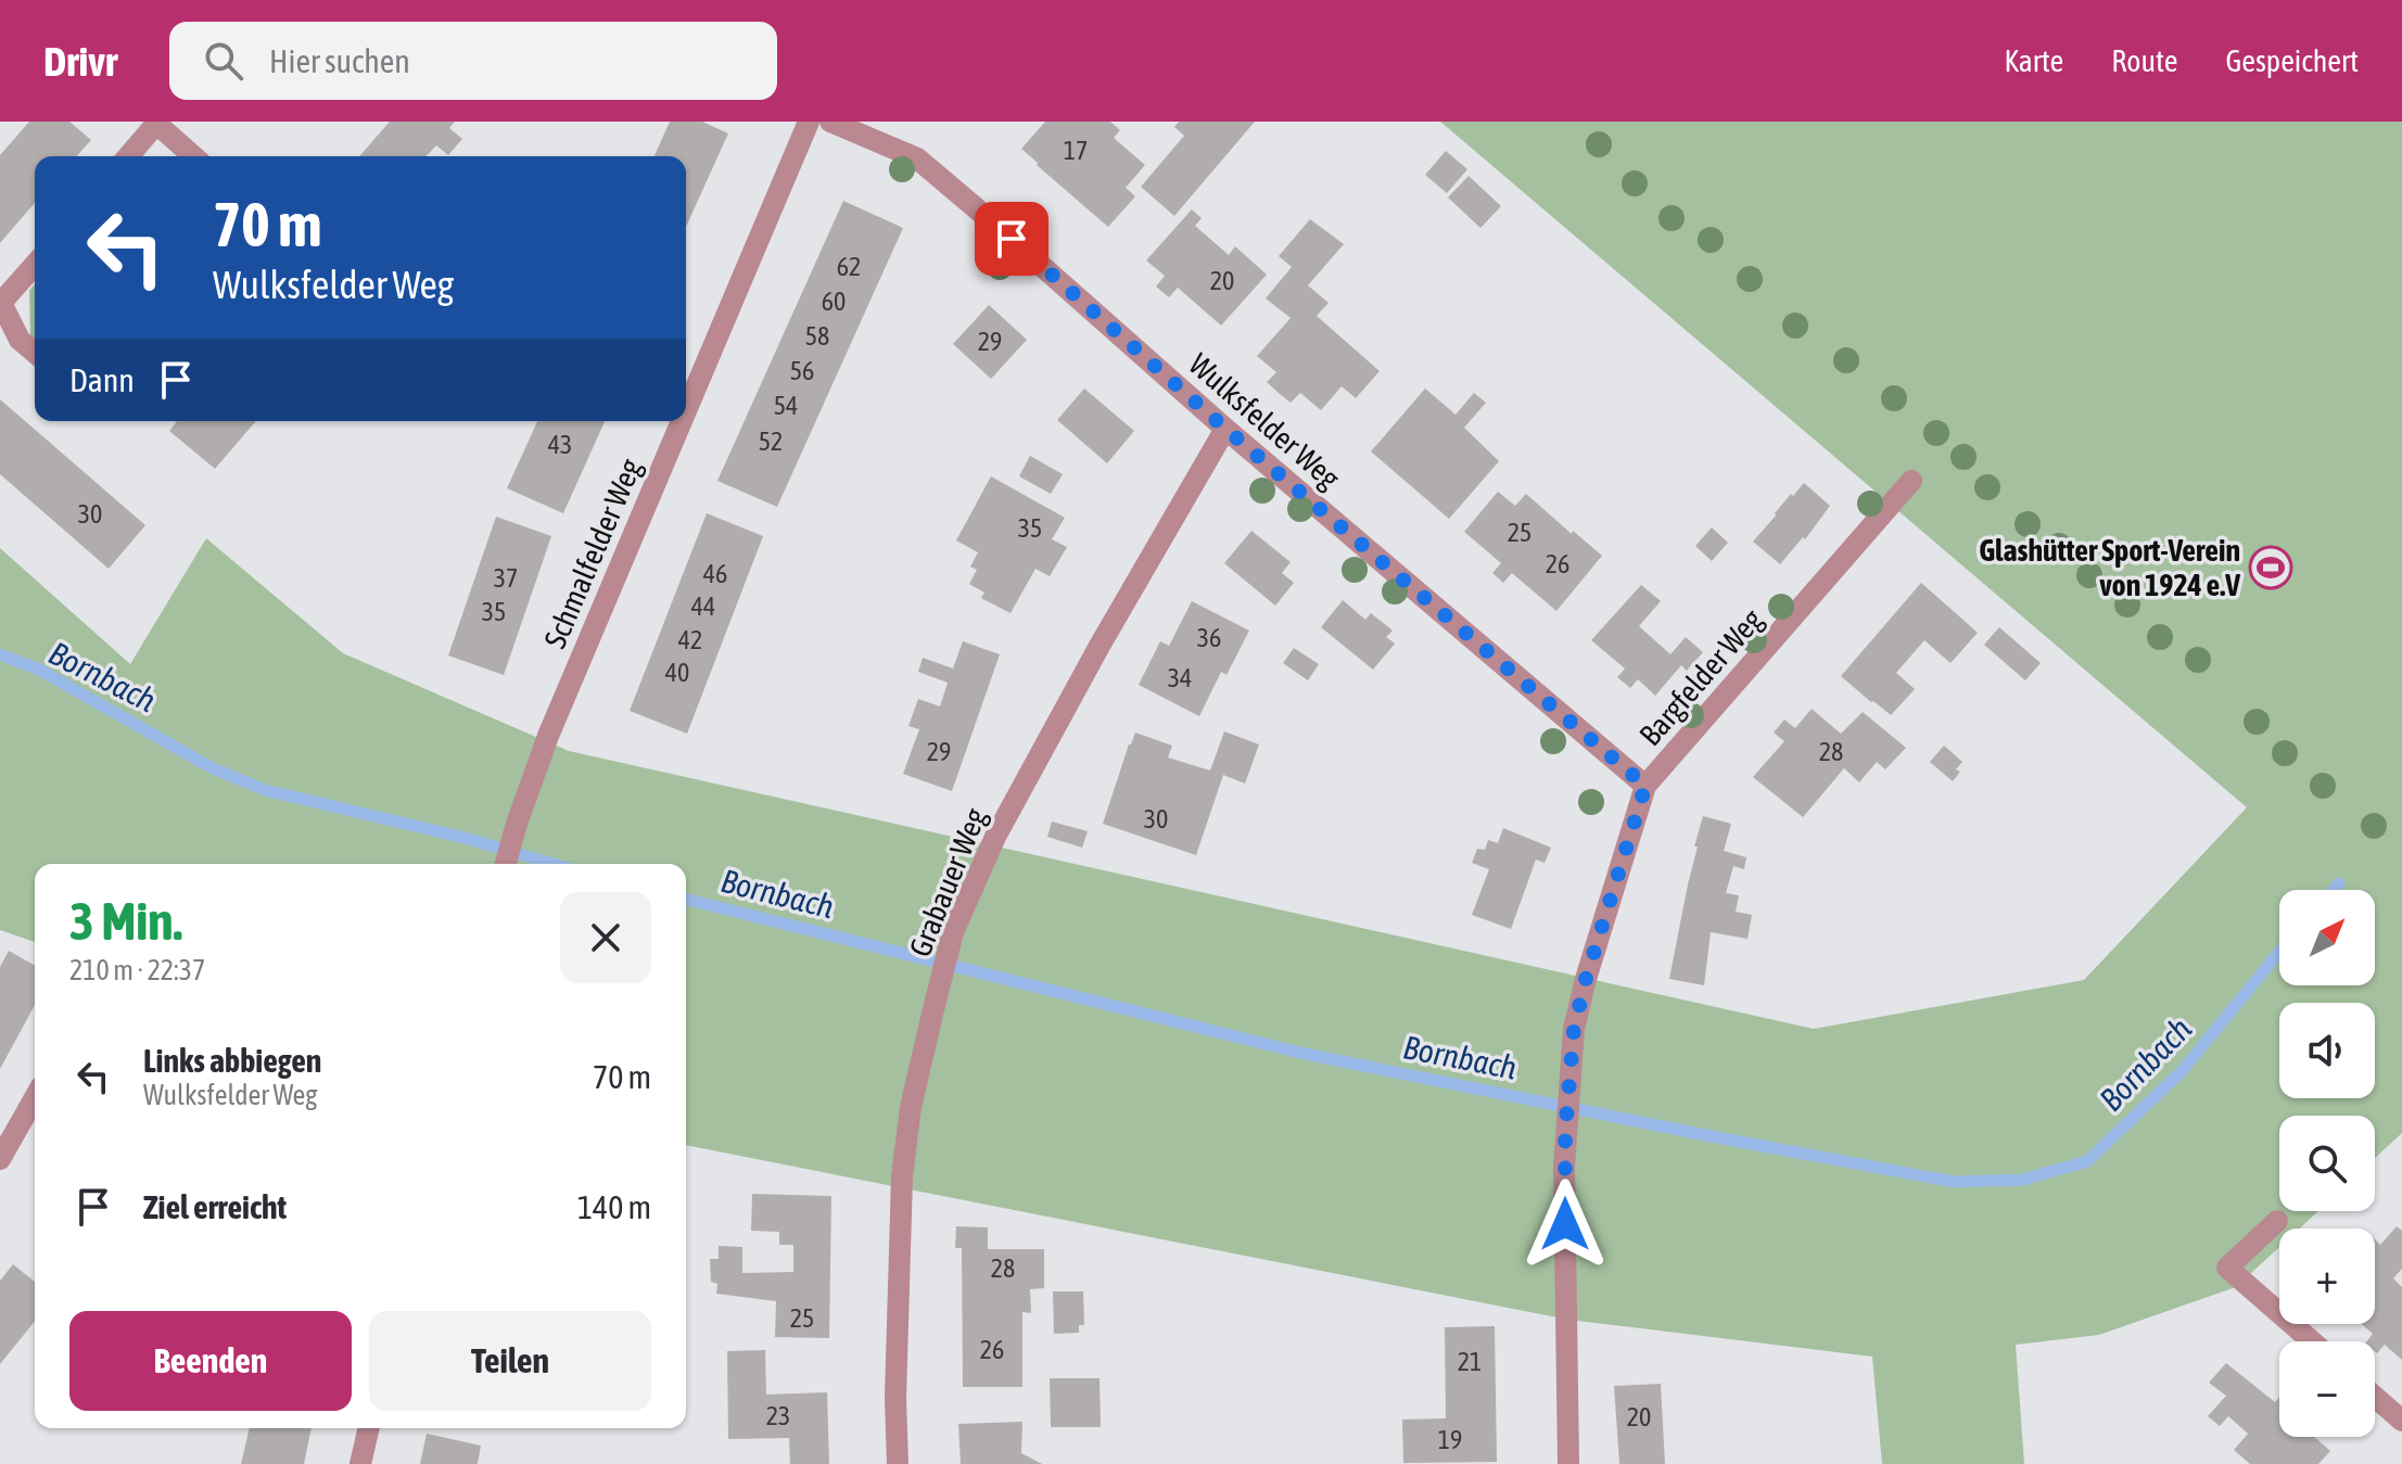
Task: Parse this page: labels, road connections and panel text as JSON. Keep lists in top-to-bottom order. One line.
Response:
{"streets":{"street":["Wulksfelder Weg","Schmalfelder Weg","Bargfelder Weg","Grabauer Weg"]},"crossings":[["Wulksfelder Weg","Bargfelder Weg"],["Wulksfelder Weg","Grabauer Weg"]],"water":["Bornbach"],"places":{"sports":["Glashütter Sport-Verein von 1924 e.V"]},"house_numbers":["17","62","20","60","58","29","56","54","52","43","30","35","25","26","46","37","44","35","36","42","40","34","29","28","30","28","25","26","21","23","20","19"],"north":"top right","page":{"header":"Drivr","search":"Hier suchen","nav":["Karte","Route","Gespeichert"],"turn":["70 m","Wulksfelder Weg"],"then":"Dann","heading":["3 Min.","210 m · 22:37"],"map_buttons":["+","−"],"list":[{"name":"Links abbiegen","note":"Wulksfelder Weg","value":"70 m"},{"name":"Ziel erreicht","value":"140 m"}],"buttons":["Beenden","Teilen"]}}
